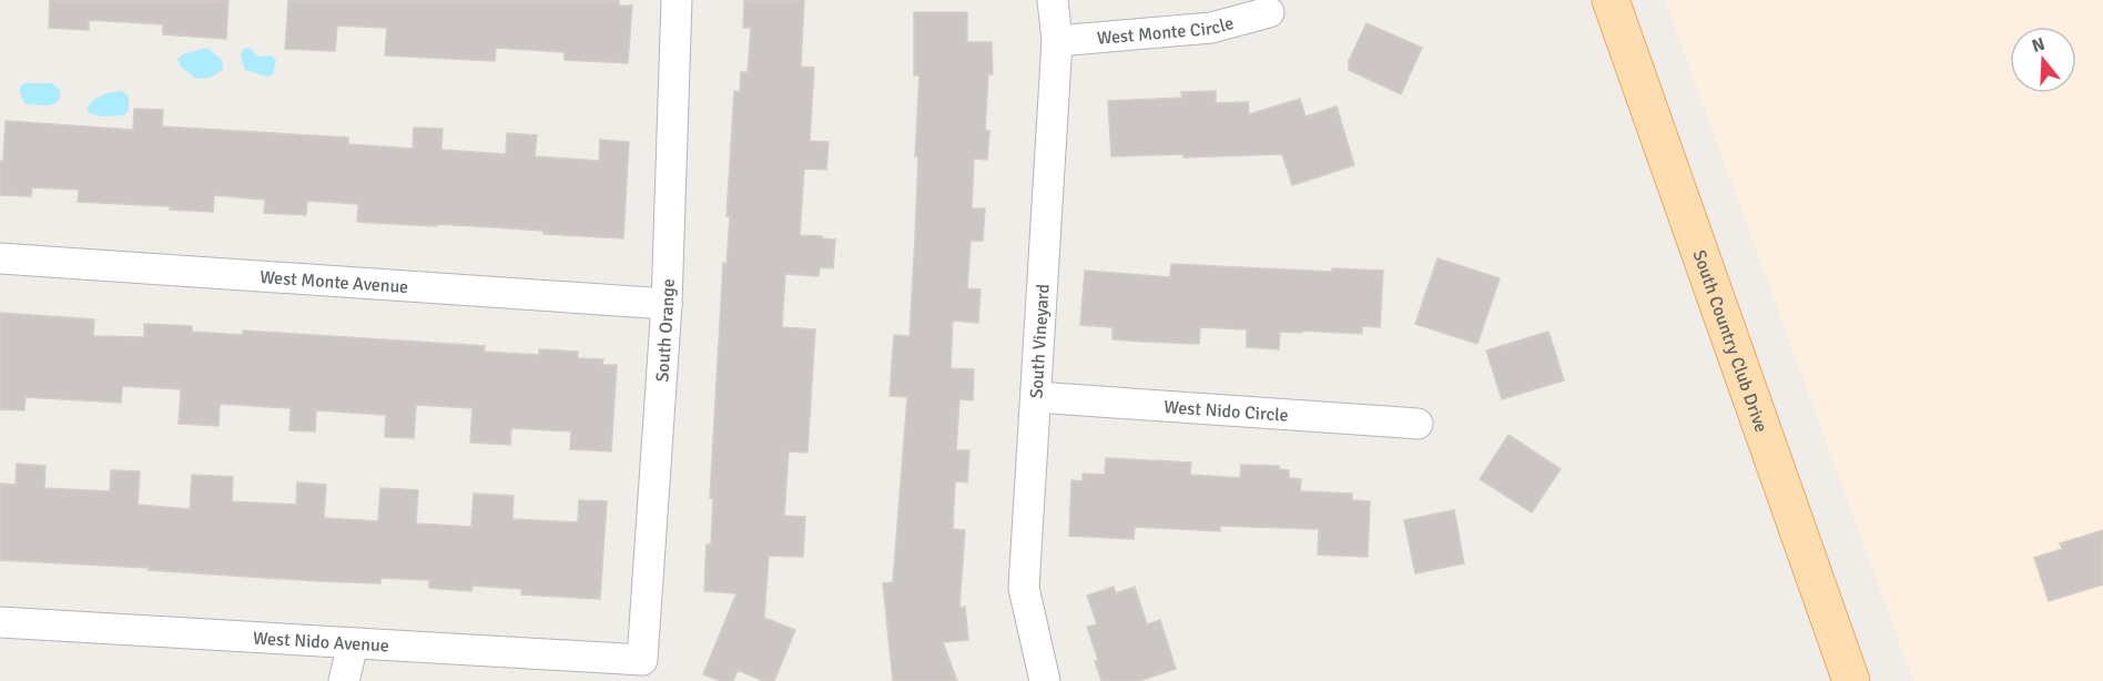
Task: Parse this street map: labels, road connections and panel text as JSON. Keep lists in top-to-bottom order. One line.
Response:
{"streets":{"main road":["South Country Club Drive"],"street":["West Monte Circle","West Monte Avenue","South Orange","South Vineyard","West Nido Circle","West Nido Avenue"]},"crossings":[["West Monte Circle","South Vineyard"],["West Monte Avenue","South Orange"],["South Orange","West Nido Avenue"],["South Vineyard","West Nido Circle"]],"north":"top"}
